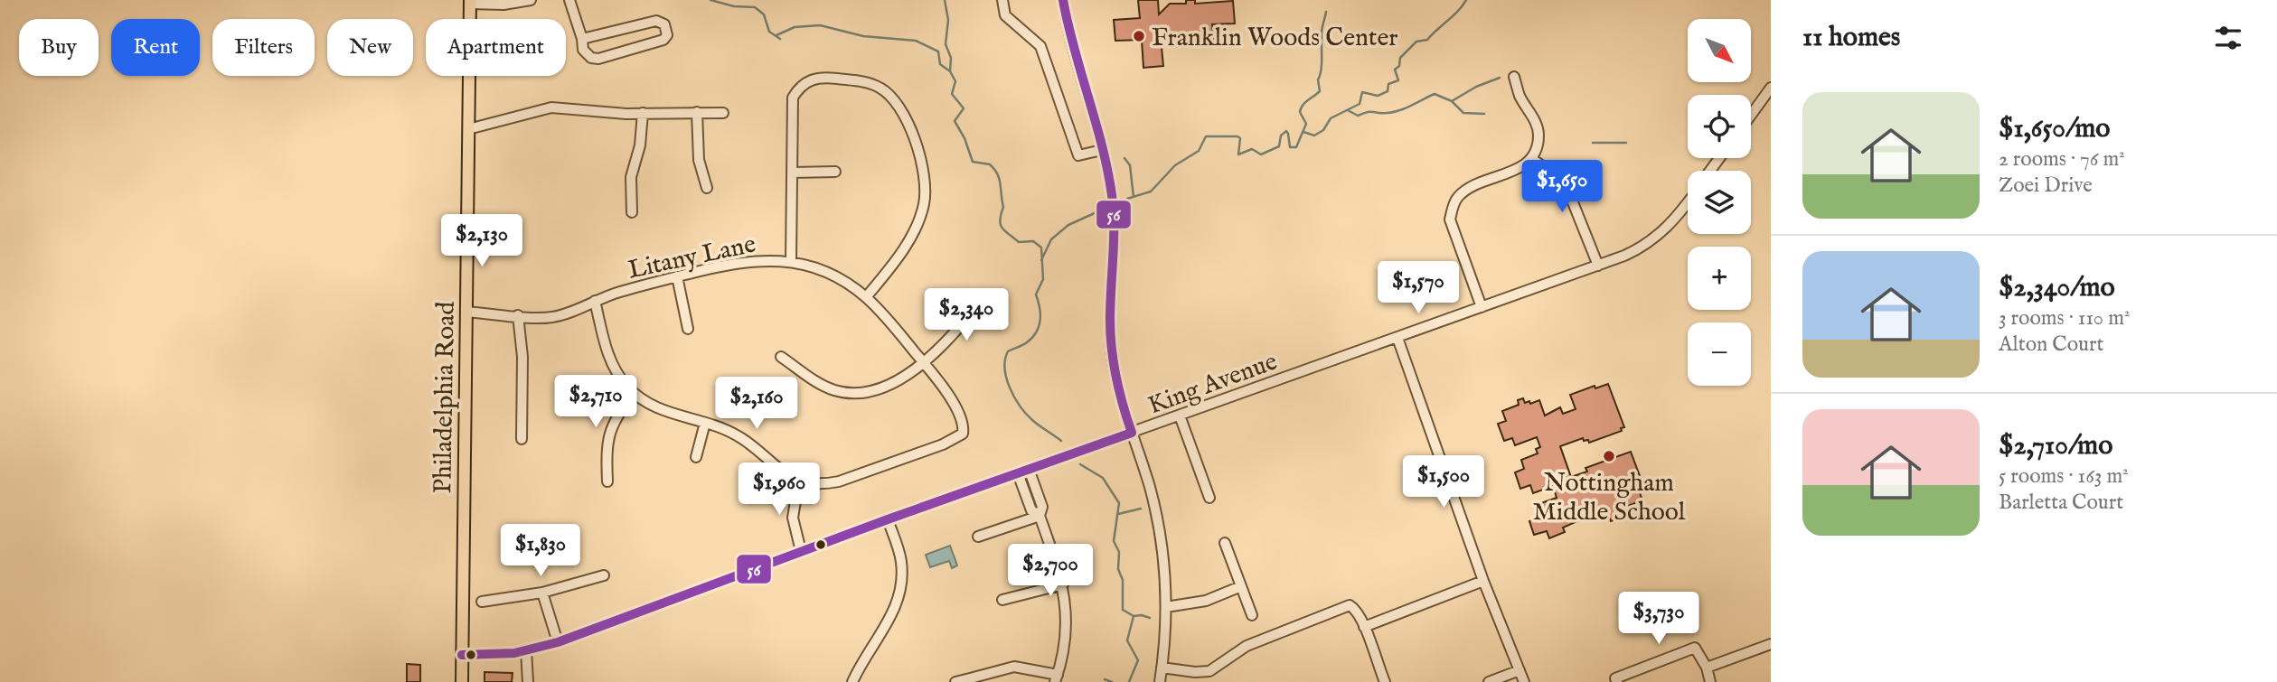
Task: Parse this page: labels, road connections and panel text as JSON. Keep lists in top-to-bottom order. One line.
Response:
{"streets":{"main road":["Philadelphia Road"],"street":["Litany Lane","King Avenue"]},"crossings":[["Litany Lane","Philadelphia Road"],["King Avenue","Philadelphia Road"]],"places":["Franklin Woods Center","Nottingham Middle School"],"lines":["transit line 56"],"north":"bottom right","page":{"heading":"11 homes","map_buttons":["+","−"],"chip":["Buy","Rent","Filters","New","Apartment"],"list":[{"name":"$1,650/mo","note":"2 rooms · 76 m² · Zoei Drive"},{"name":"$2,340/mo","note":"3 rooms · 110 m² · Alton Court"},{"name":"$2,710/mo","note":"5 rooms · 163 m² · Barletta Court"}],"price":["$1,650","$2,130","$1,570","$2,340","$2,710","$2,160","$1,500","$1,960","$1,830","$2,700","$3,730"]}}
